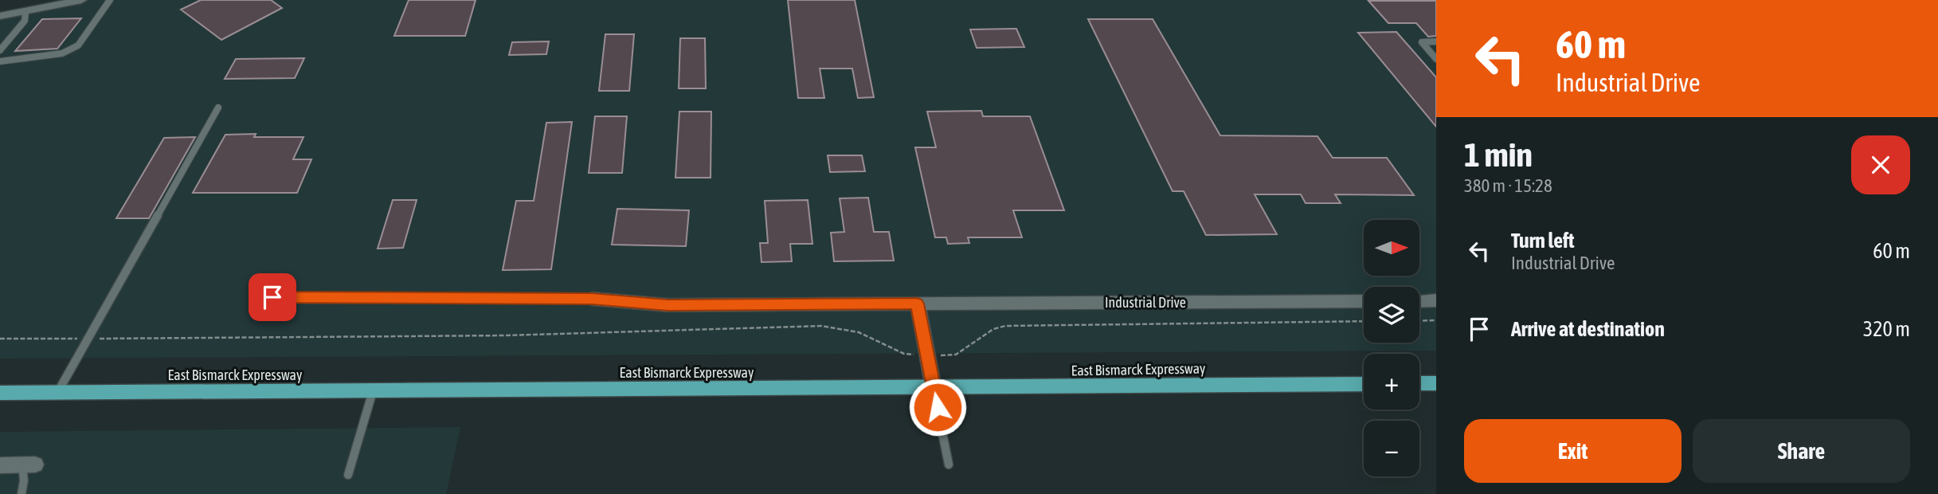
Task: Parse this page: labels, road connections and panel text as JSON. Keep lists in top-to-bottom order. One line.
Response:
{"streets":{"main road":["East Bismarck Expressway"],"street":["Industrial Drive"]},"north":"right","page":{"turn":["60 m","Industrial Drive"],"heading":["1 min","380 m · 15:28"],"list":[{"name":"Turn left","note":"Industrial Drive","value":"60 m"},{"name":"Arrive at destination","value":"320 m"}],"map_buttons":["+","−"],"buttons":["Exit","Share"]}}
